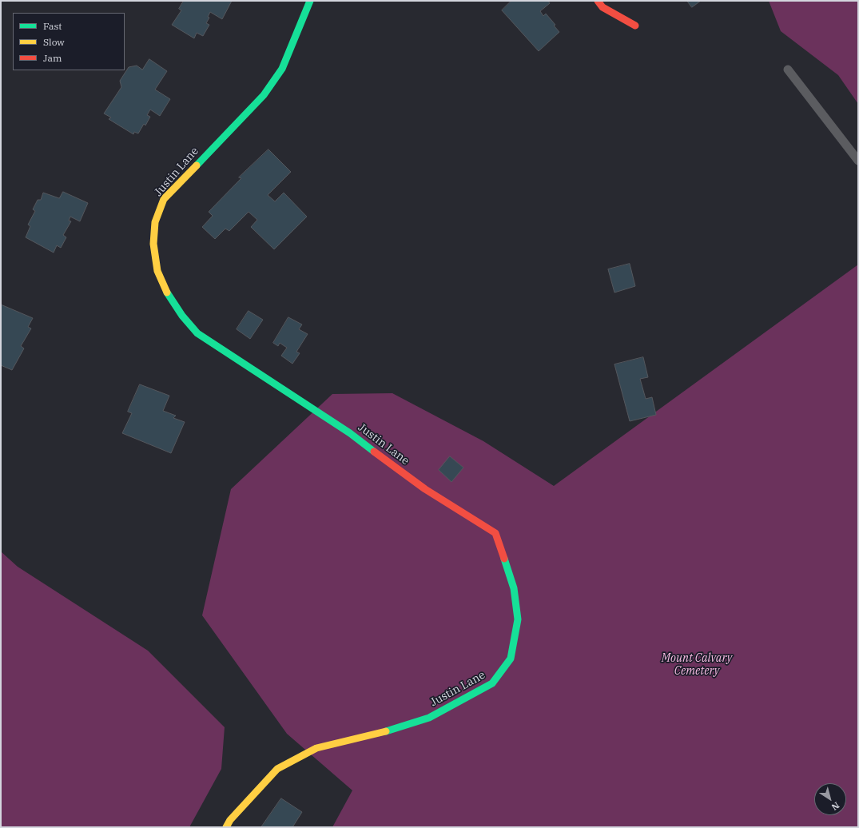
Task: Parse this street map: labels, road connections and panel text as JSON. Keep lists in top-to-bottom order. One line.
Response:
{"streets":{"street":["Justin Lane"]},"parks":["Mount Calvary Cemetery"],"legend":["Fast","Slow","Jam"],"north":"bottom right"}
